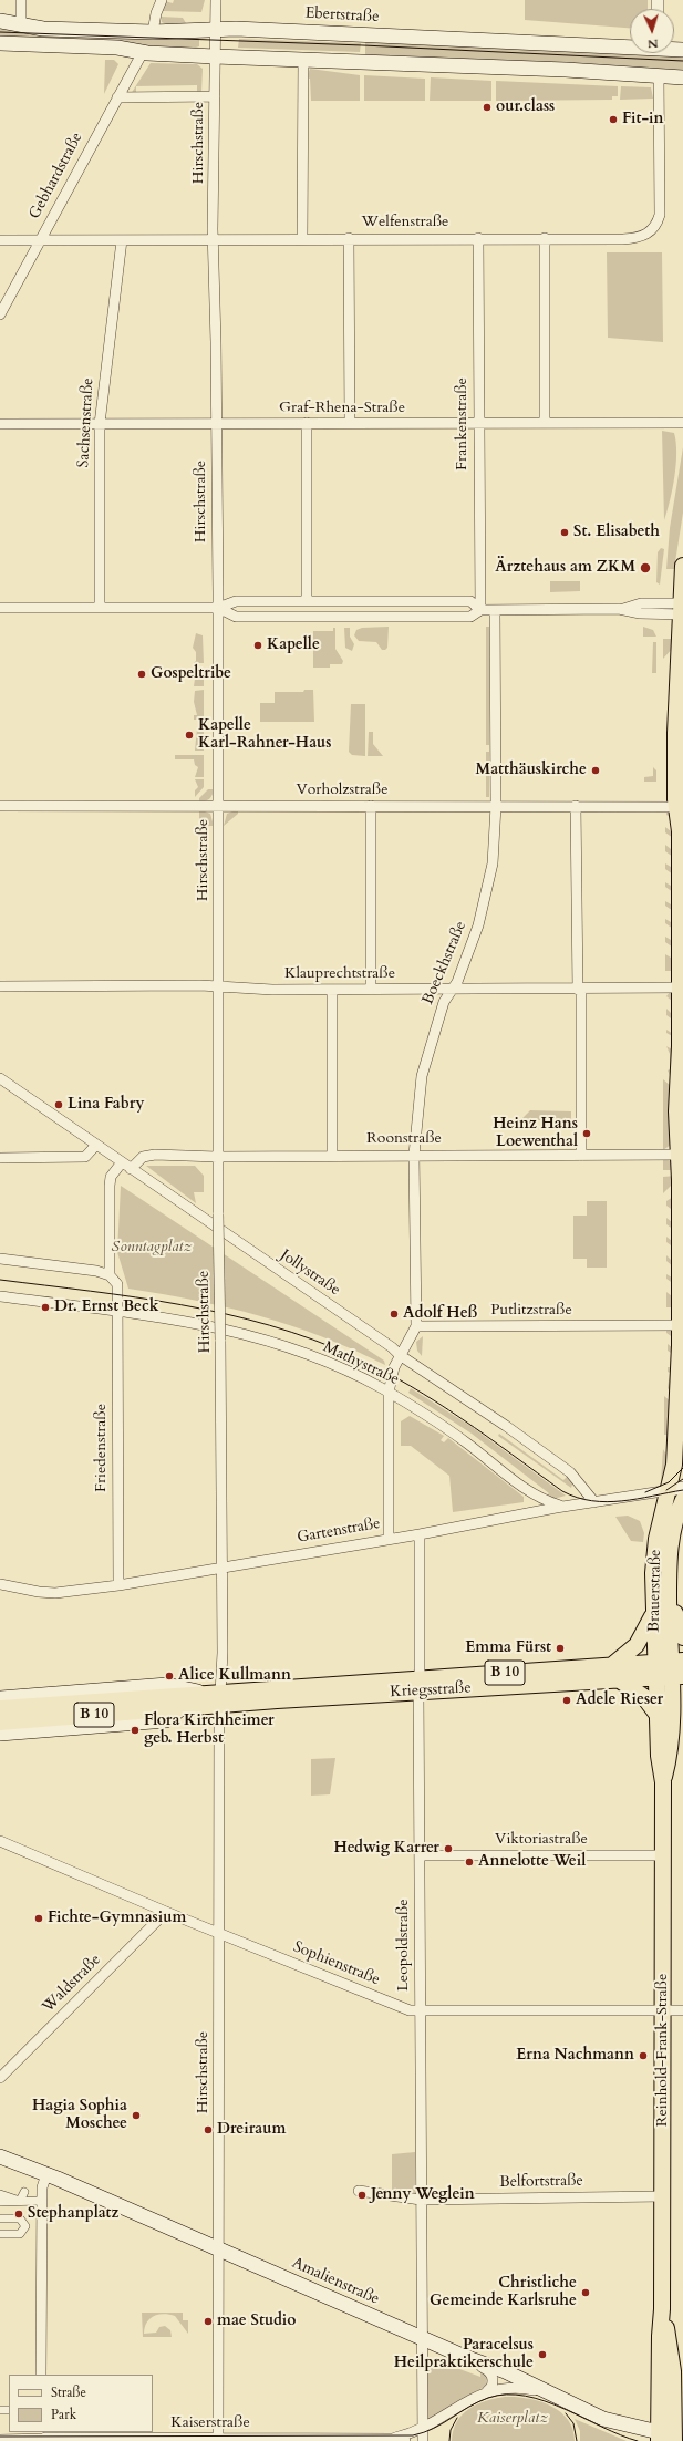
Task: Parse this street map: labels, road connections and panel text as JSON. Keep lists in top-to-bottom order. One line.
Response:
{"streets":{"main road":["Ebertstraße","Brauerstraße","B 10","Kriegsstraße","Reinhold-Frank-Straße","Amalienstraße"],"street":["Hirschstraße","Gebhardstraße","Welfenstraße","Graf-Rhena-Straße","Sachsenstraße","Frankenstraße","Vorholzstraße","Boeckhstraße","Klauprechtstraße","Roonstraße","Jollystraße","Putlitzstraße","Mathystraße","Friedenstraße","Gartenstraße","Viktoriastraße","Leopoldstraße","Sophienstraße","Waldstraße","Belfortstraße","Kaiserstraße"]},"crossings":[["Ebertstraße","Hirschstraße"],["Hirschstraße","Welfenstraße"],["Hirschstraße","Graf-Rhena-Straße"],["Hirschstraße","Vorholzstraße"],["Hirschstraße","Klauprechtstraße"],["Hirschstraße","Roonstraße"],["Hirschstraße","Gartenstraße"],["Hirschstraße","B 10"],["Hirschstraße","Kriegsstraße"],["Hirschstraße","Sophienstraße"],["Hirschstraße","Amalienstraße"],["Hirschstraße","Kaiserstraße"],["Gebhardstraße","Welfenstraße"],["Welfenstraße","Sachsenstraße"],["Welfenstraße","Frankenstraße"],["Graf-Rhena-Straße","Sachsenstraße"],["Graf-Rhena-Straße","Frankenstraße"],["Vorholzstraße","Boeckhstraße"],["Vorholzstraße","Brauerstraße"],["Boeckhstraße","Klauprechtstraße"],["Boeckhstraße","Roonstraße"],["Boeckhstraße","Putlitzstraße"],["Klauprechtstraße","Brauerstraße"],["Roonstraße","Jollystraße"],["Roonstraße","Brauerstraße"],["Jollystraße","Gartenstraße"],["Putlitzstraße","Brauerstraße"],["Mathystraße","Friedenstraße"],["Mathystraße","Gartenstraße"],["Friedenstraße","Gartenstraße"],["Gartenstraße","Brauerstraße"],["Gartenstraße","Leopoldstraße"],["Brauerstraße","Kriegsstraße"],["Brauerstraße","Reinhold-Frank-Straße"],["B 10","Kriegsstraße"],["Kriegsstraße","Leopoldstraße"],["Kriegsstraße","Reinhold-Frank-Straße"],["Viktoriastraße","Leopoldstraße"],["Viktoriastraße","Reinhold-Frank-Straße"],["Leopoldstraße","Sophienstraße"],["Leopoldstraße","Belfortstraße"],["Leopoldstraße","Amalienstraße"],["Sophienstraße","Waldstraße"],["Sophienstraße","Reinhold-Frank-Straße"],["Reinhold-Frank-Straße","Belfortstraße"],["Reinhold-Frank-Straße","Amalienstraße"]],"parks":["Sonntagplatz","Kaiserplatz"],"places":["our.class","Fit-in","St. Elisabeth","Ärztehaus am ZKM","Kapelle","Gospeltribe","Kapelle Karl-Rahner-Haus","Matthäuskirche","Lina Fabry","Heinz Hans Loewenthal","Dr. Ernst Beck","Adolf Heß","Emma Fürst","Alice Kullmann","Adele Rieser","Flora Kirchheimer geb. Herbst","Hedwig Karrer","Annelotte Weil","Fichte-Gymnasium","Erna Nachmann","Hagia Sophia Moschee","Dreiraum","Jenny Weglein","Stephanplatz","Christliche Gemeinde Karlsruhe","mae Studio","Paracelsus Heilpraktikerschule"],"legend":["Straße","Park"],"north":"bottom"}
